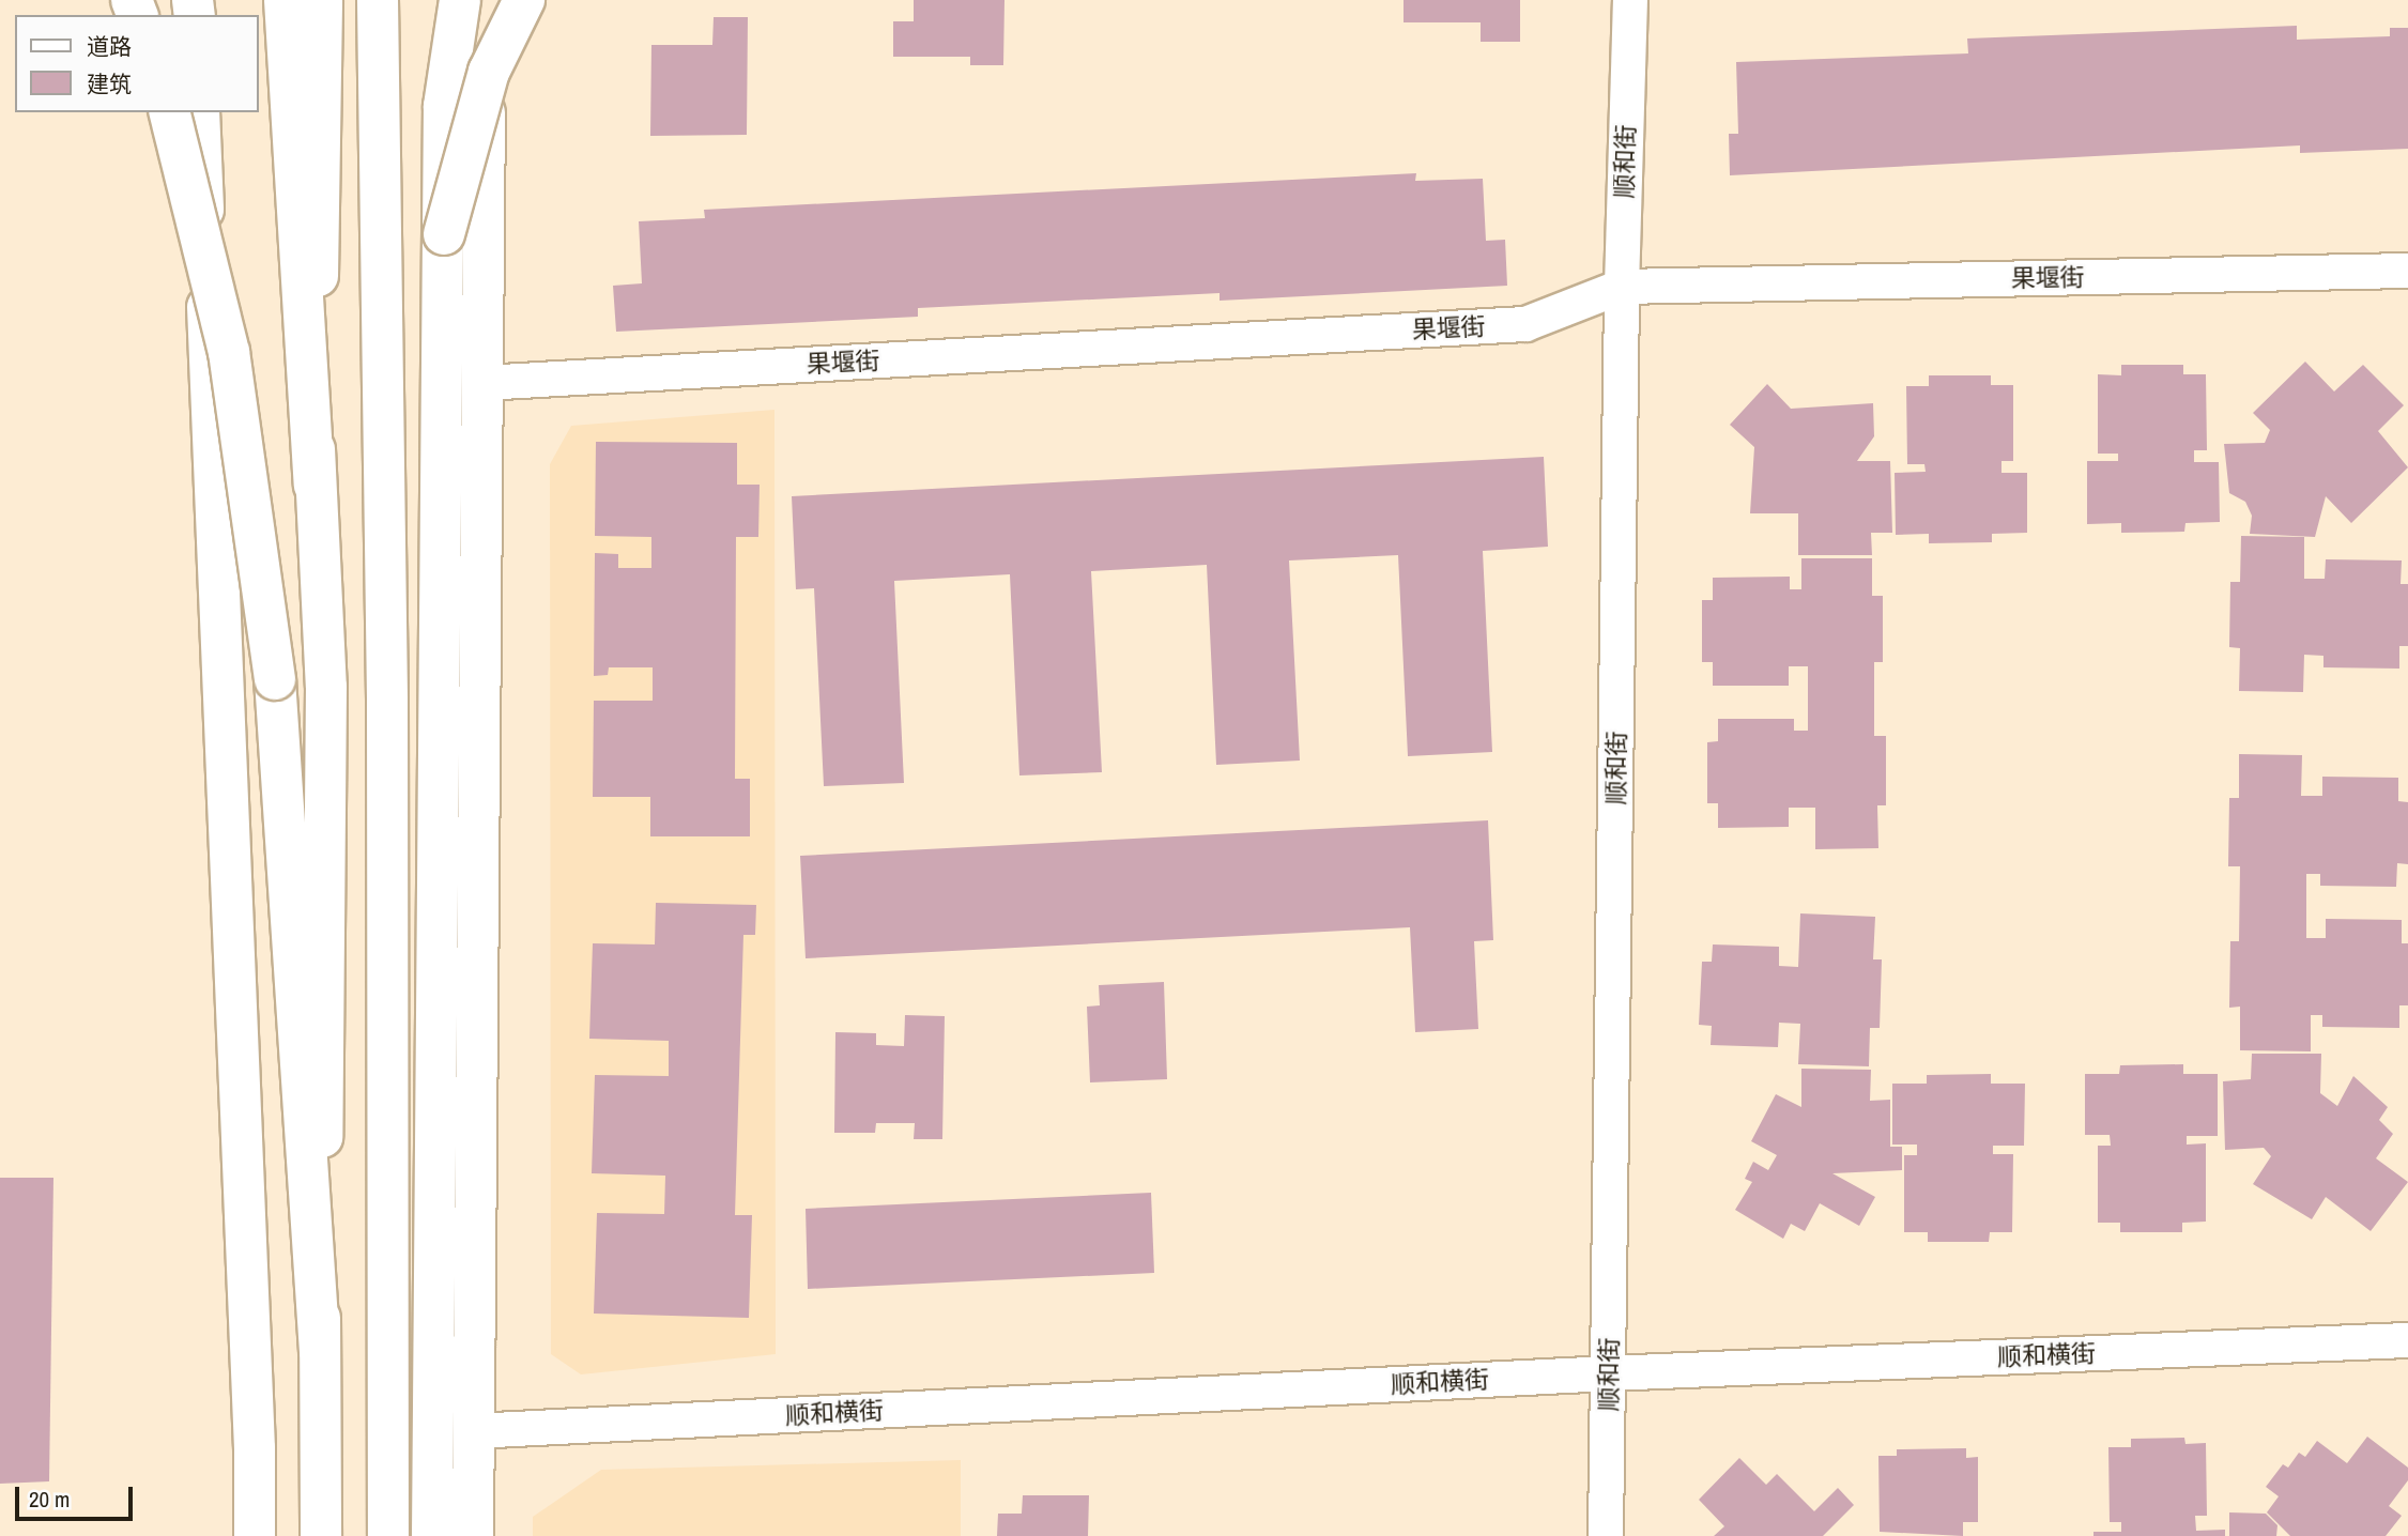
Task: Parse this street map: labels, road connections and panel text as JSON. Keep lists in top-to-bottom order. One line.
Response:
{"streets":{"street":["顺和街","果堰街","顺和横街"]},"crossings":[["顺和街","果堰街"],["顺和街","顺和横街"]],"legend":["道路","建筑"],"scale_bar":"20 m"}
